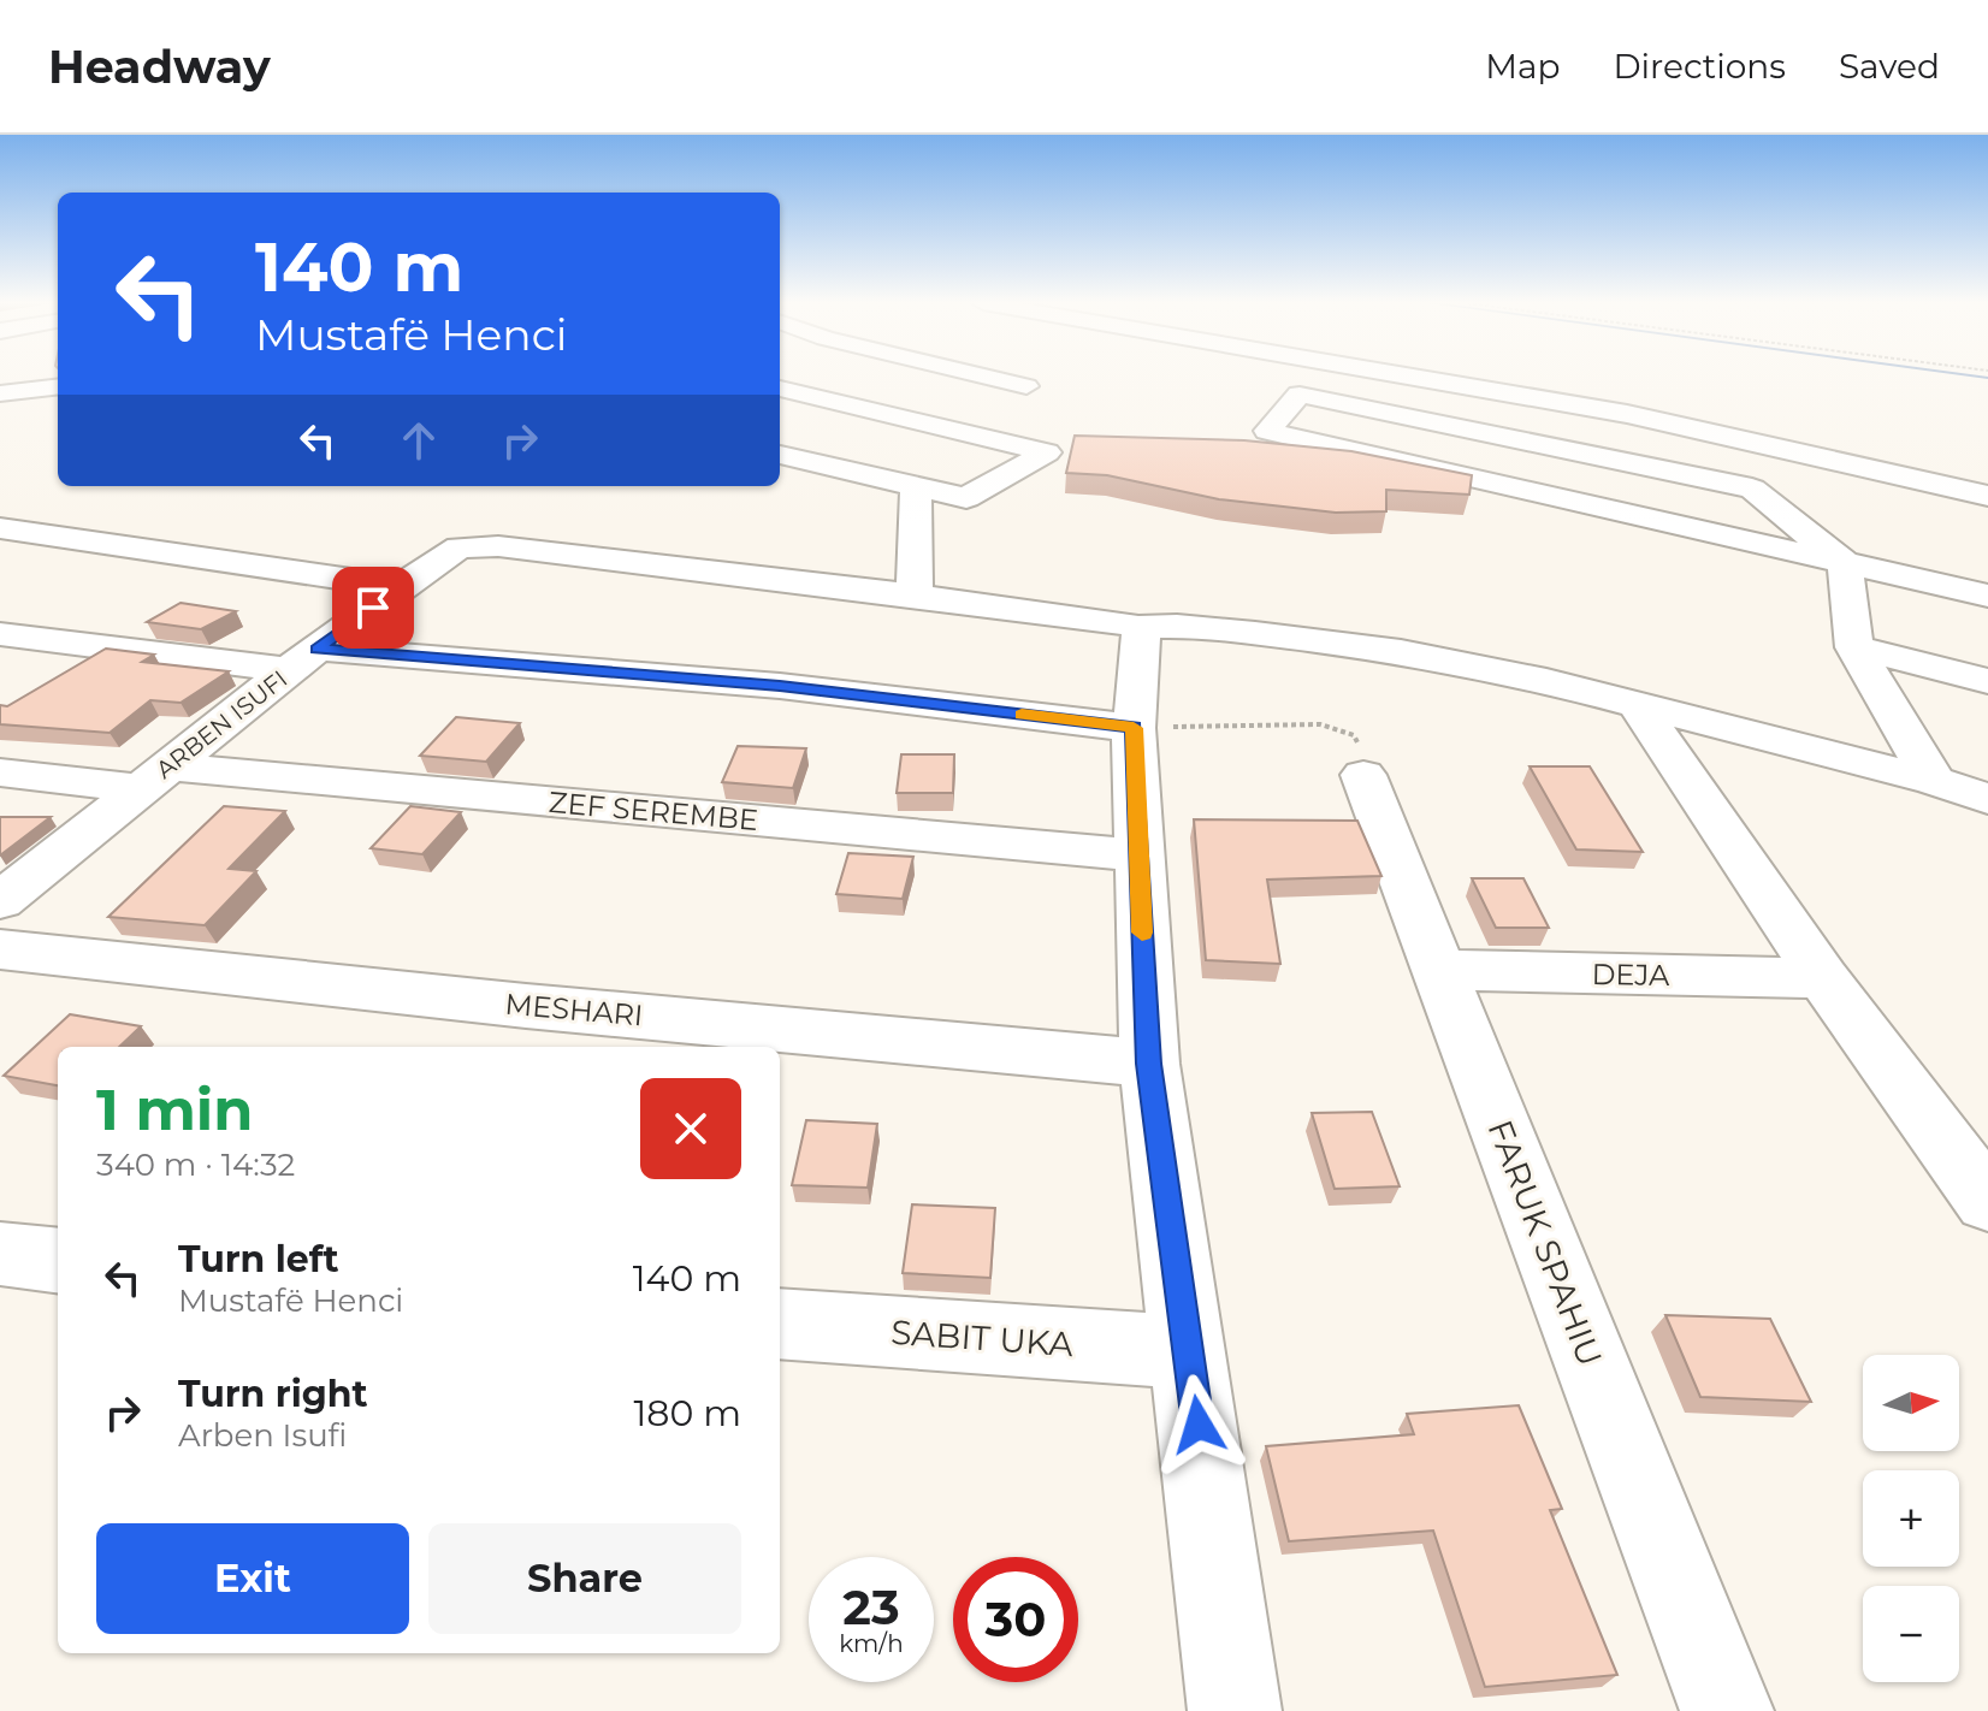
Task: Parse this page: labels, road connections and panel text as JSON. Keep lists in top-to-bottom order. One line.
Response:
{"streets":{"main road":["ARBEN ISUFI","ZEF SEREMBE","DEJA","MESHARI","FARUK SPAHIU","SABIT UKA"]},"crossings":[["ARBEN ISUFI","ZEF SEREMBE"],["DEJA","FARUK SPAHIU"]],"north":"right","page":{"header":"Headway","nav":["Map","Directions","Saved"],"turn":["140 m","Mustafë Henci"],"heading":["1 min","340 m · 14:32"],"list":[{"name":"Turn left","note":"Mustafë Henci","value":"140 m"},{"name":"Turn right","note":"Arben Isufi","value":"180 m"}],"map_buttons":["+","−"],"buttons":["Exit","Share"],"speed":"23 km/h","limit":"30"}}
